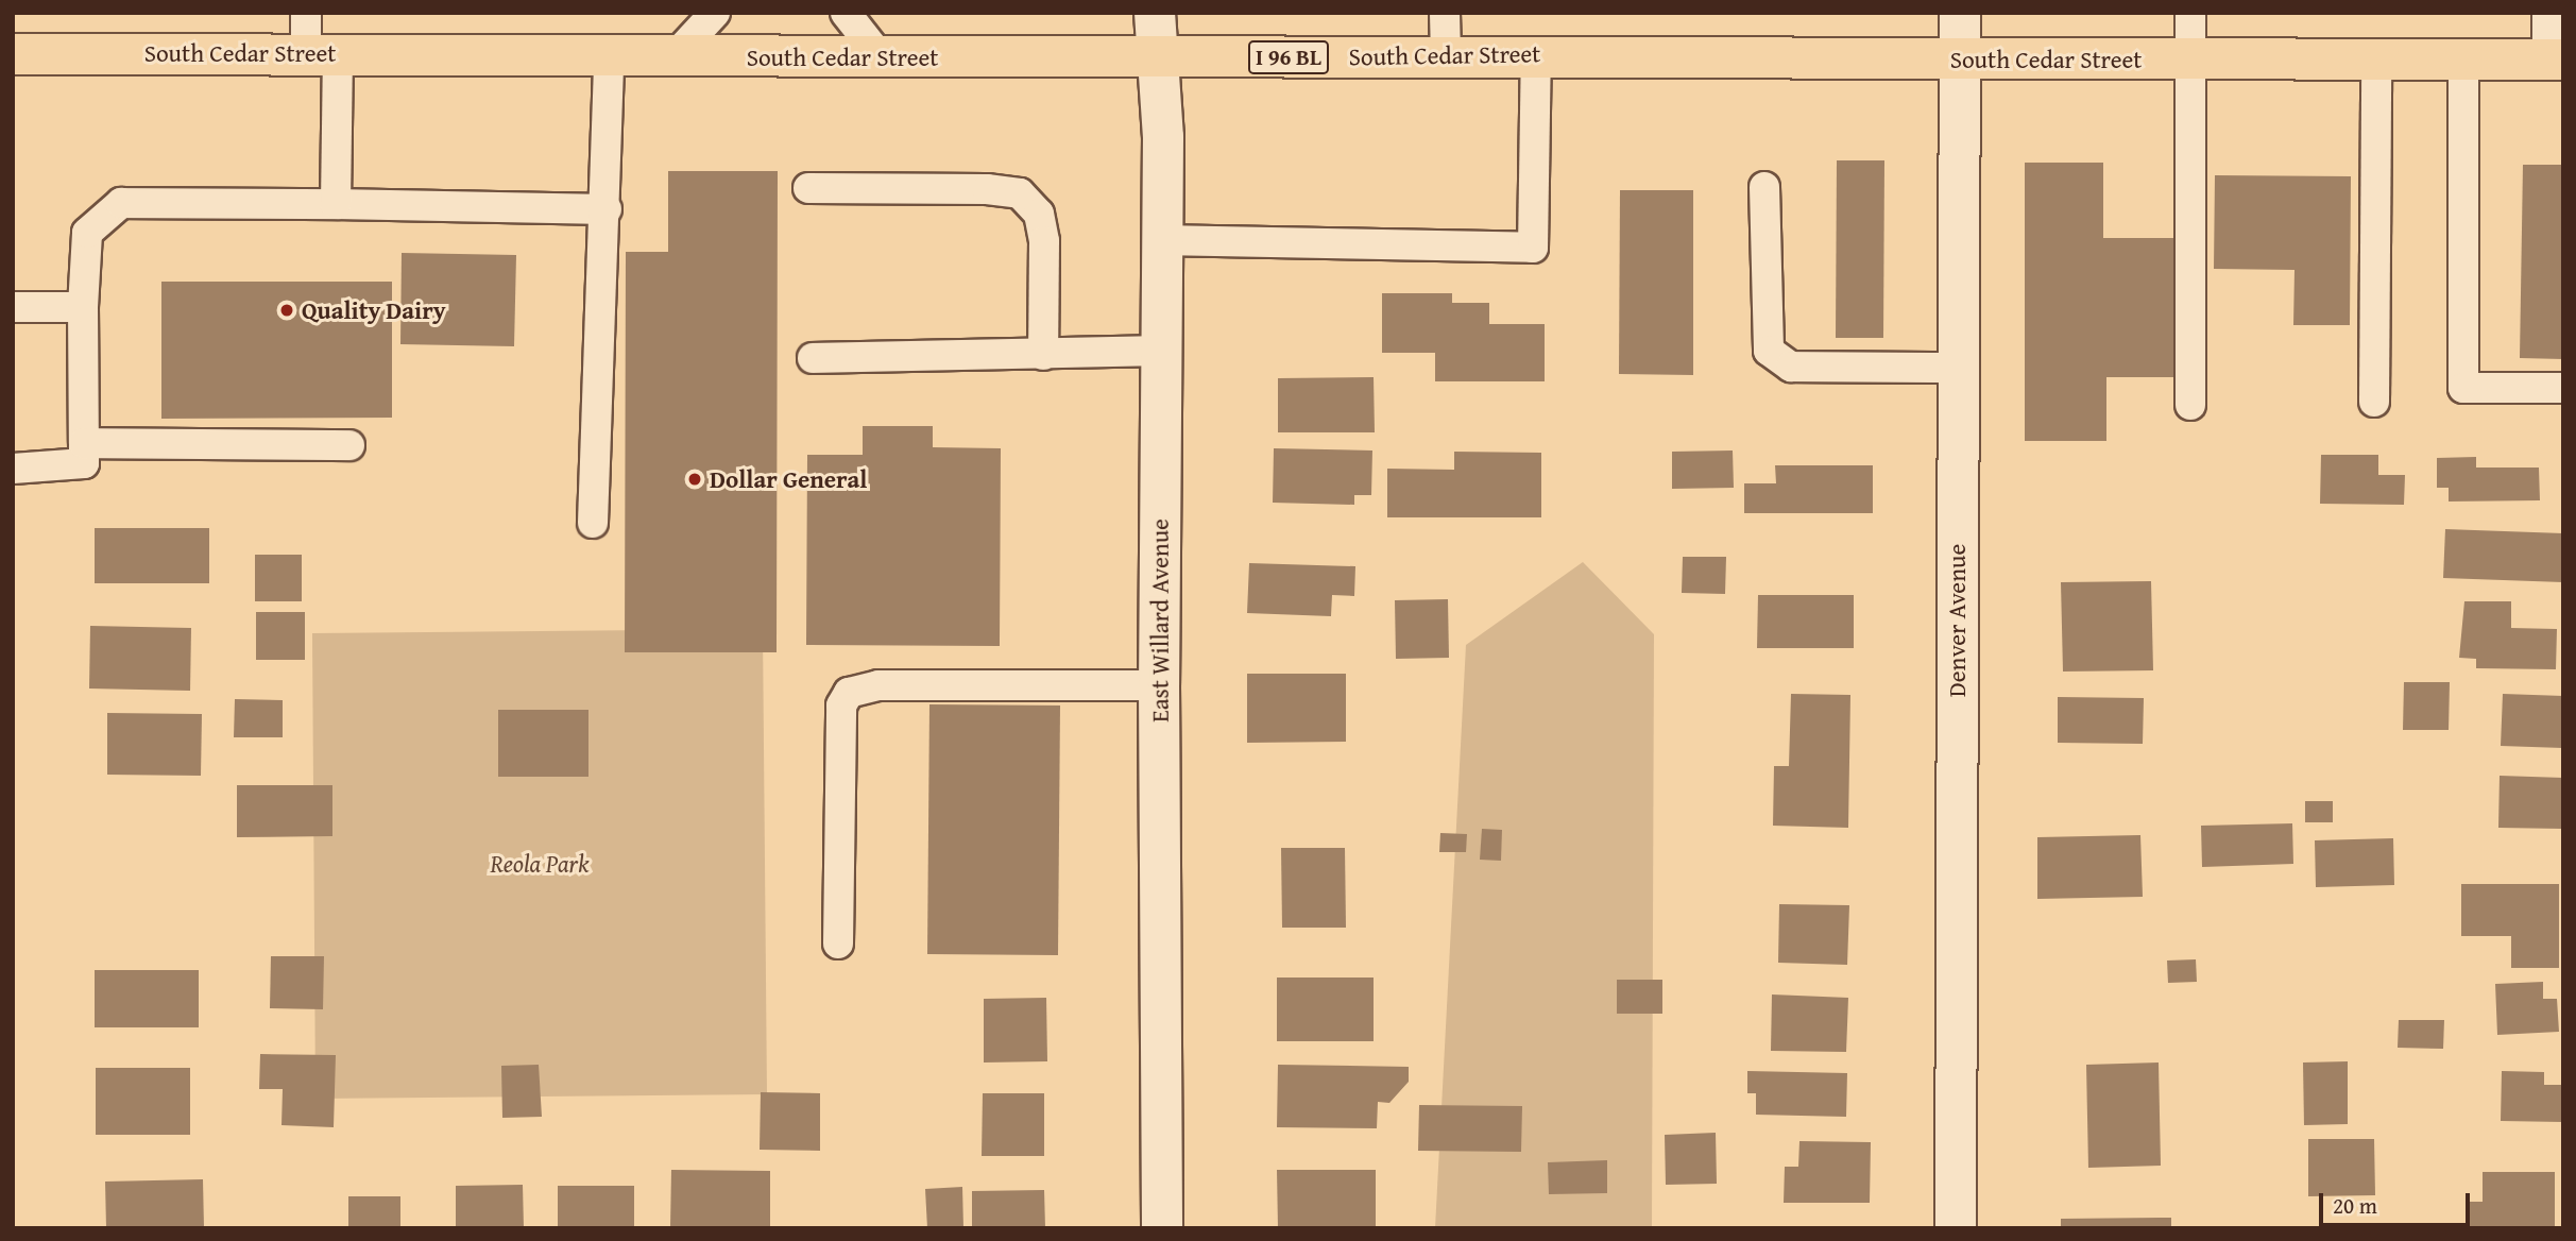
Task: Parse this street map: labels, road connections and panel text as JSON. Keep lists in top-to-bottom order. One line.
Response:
{"streets":{"main road":["South Cedar Street","I 96 BL"],"street":["East Willard Avenue","Denver Avenue"]},"crossings":[["South Cedar Street","East Willard Avenue"],["South Cedar Street","Denver Avenue"]],"parks":["Reola Park"],"places":["Quality Dairy","Dollar General"],"scale_bar":"20 m"}
